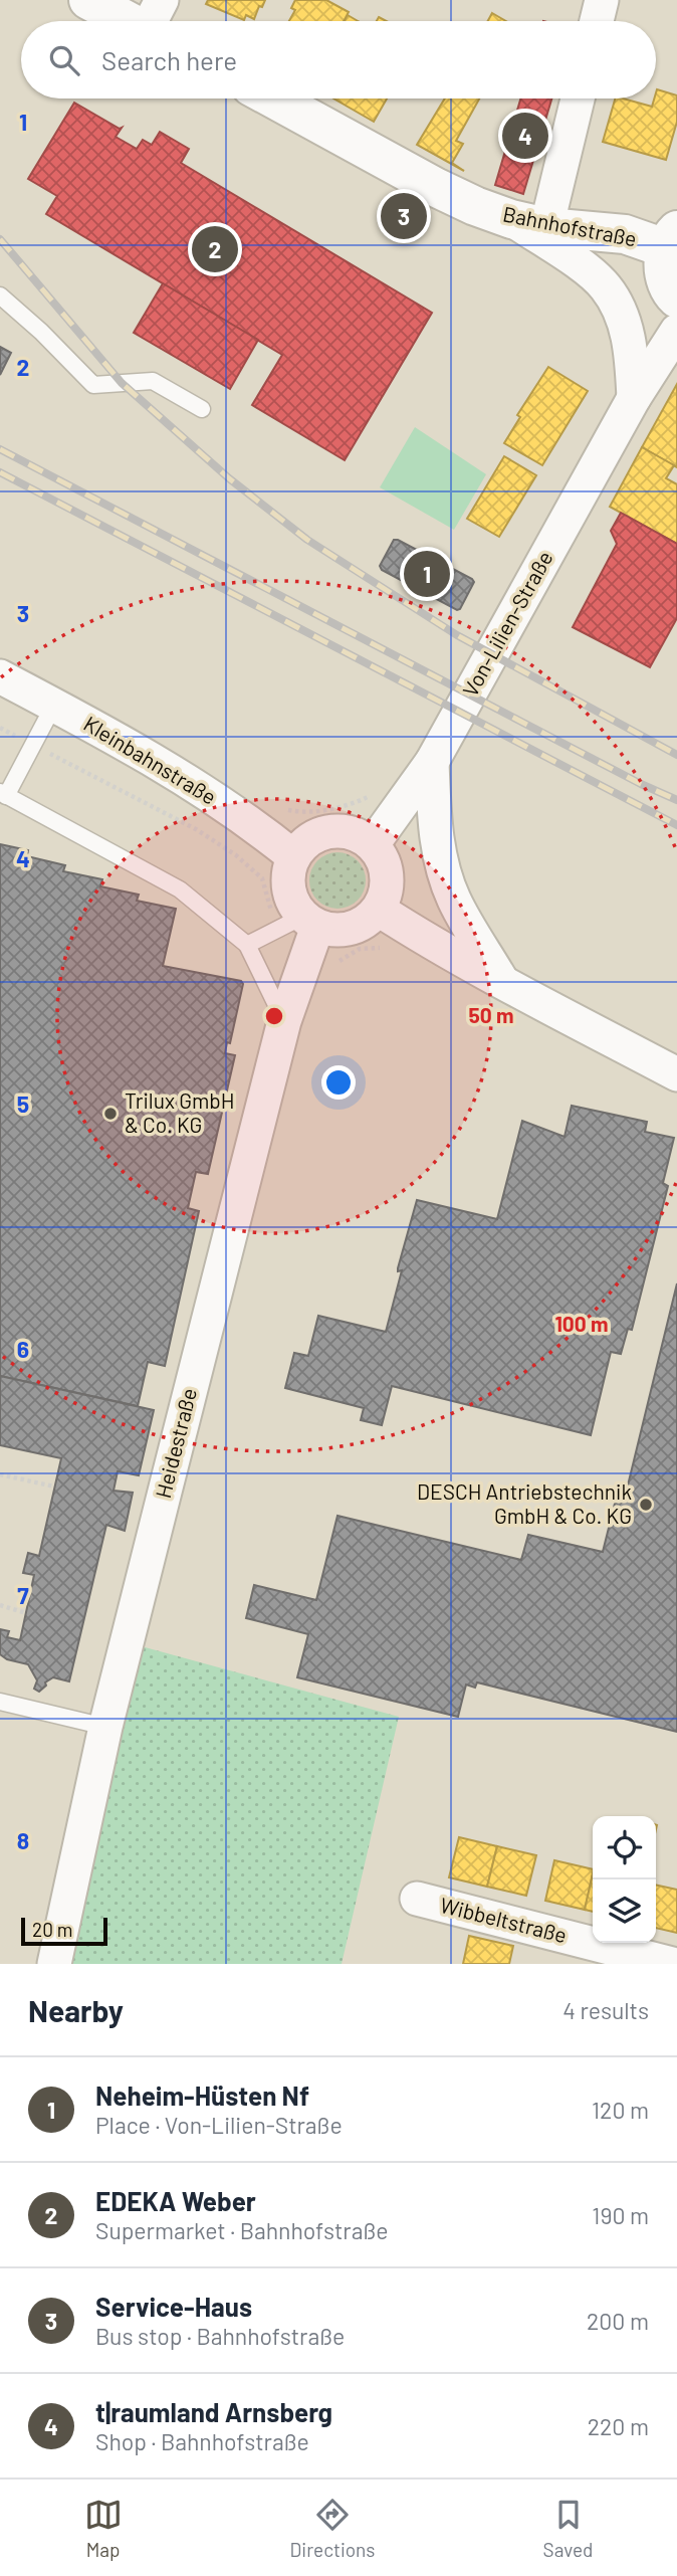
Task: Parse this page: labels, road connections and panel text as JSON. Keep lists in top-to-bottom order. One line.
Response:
{"streets":{"street":["Bahnhofstraße","Von-Lilien-Straße","Kleinbahnstraße","Heidestraße","Wibbeltstraße"]},"crossings":[["Von-Lilien-Straße","Kleinbahnstraße"],["Von-Lilien-Straße","Heidestraße"],["Kleinbahnstraße","Heidestraße"]],"places":["Trilux GmbH & Co. KG","DESCH Antriebstechnik GmbH & Co. KG"],"scale_bar":"20 m","page":{"search":"Search here","pins":["4","3","2","1"],"scale":"20 m","heading":["Nearby","4 results"],"list":[{"mark":"1","name":"Neheim-Hüsten Nf","note":"Place · Von-Lilien-Straße","value":"120 m"},{"mark":"2","name":"EDEKA Weber","note":"Supermarket · Bahnhofstraße","value":"190 m"},{"mark":"3","name":"Service-Haus","note":"Bus stop · Bahnhofstraße","value":"200 m"},{"mark":"4","name":"t|raumland Arnsberg","note":"Shop · Bahnhofstraße","value":"220 m"}],"nav":["Map","Directions","Saved"]},"grid":{"rows":["1","2","3","4","5","6","7","8"]},"rings":["50 m","100 m"]}
